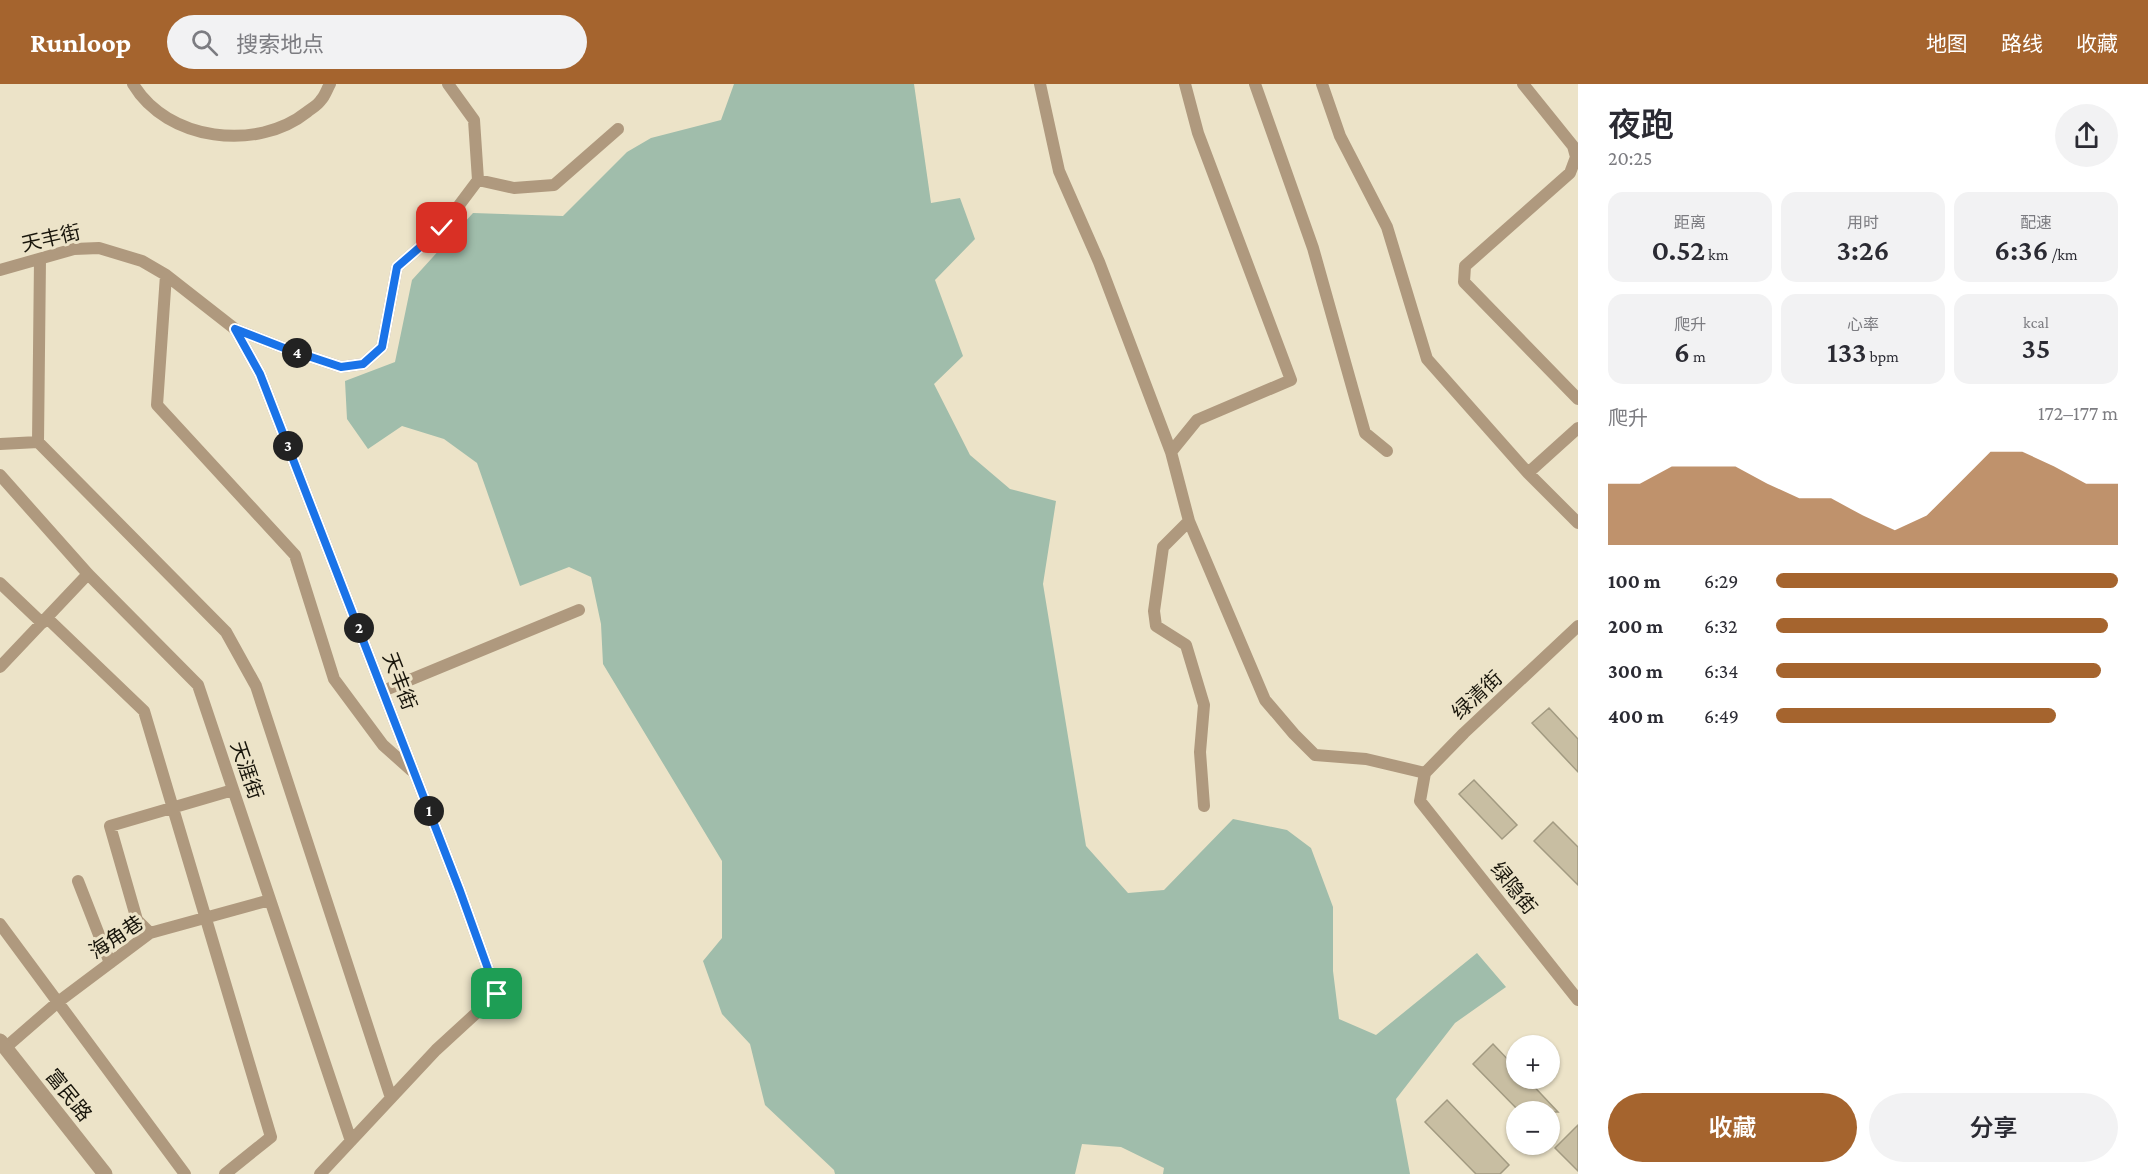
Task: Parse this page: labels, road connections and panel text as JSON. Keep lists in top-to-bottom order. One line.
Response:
{"streets":{"street":["天丰街","绿清街","天涯街","绿隐街","海角巷","富民路"]},"crossings":[["天丰街","天涯街"],["绿清街","绿隐街"],["天涯街","海角巷"],["海角巷","富民路"]],"page":{"header":"Runloop","search":"搜索地点","nav":["地图","路线","收藏"],"heading":["夜跑","20:25"],"stats":[["距离","0.52 km"],["用时","3:26"],["配速","6:36 /km"],["爬升","6 m"],["心率","133 bpm"],["kcal","35"]],"pins":["4","3","2","1"],"chart":["爬升","172–177 m"],"list":[{"name":"100 m","note":"6:29"},{"name":"200 m","note":"6:32"},{"name":"300 m","note":"6:34"},{"name":"400 m","note":"6:49"}],"map_buttons":["+","−"],"buttons":["收藏","分享"]}}
